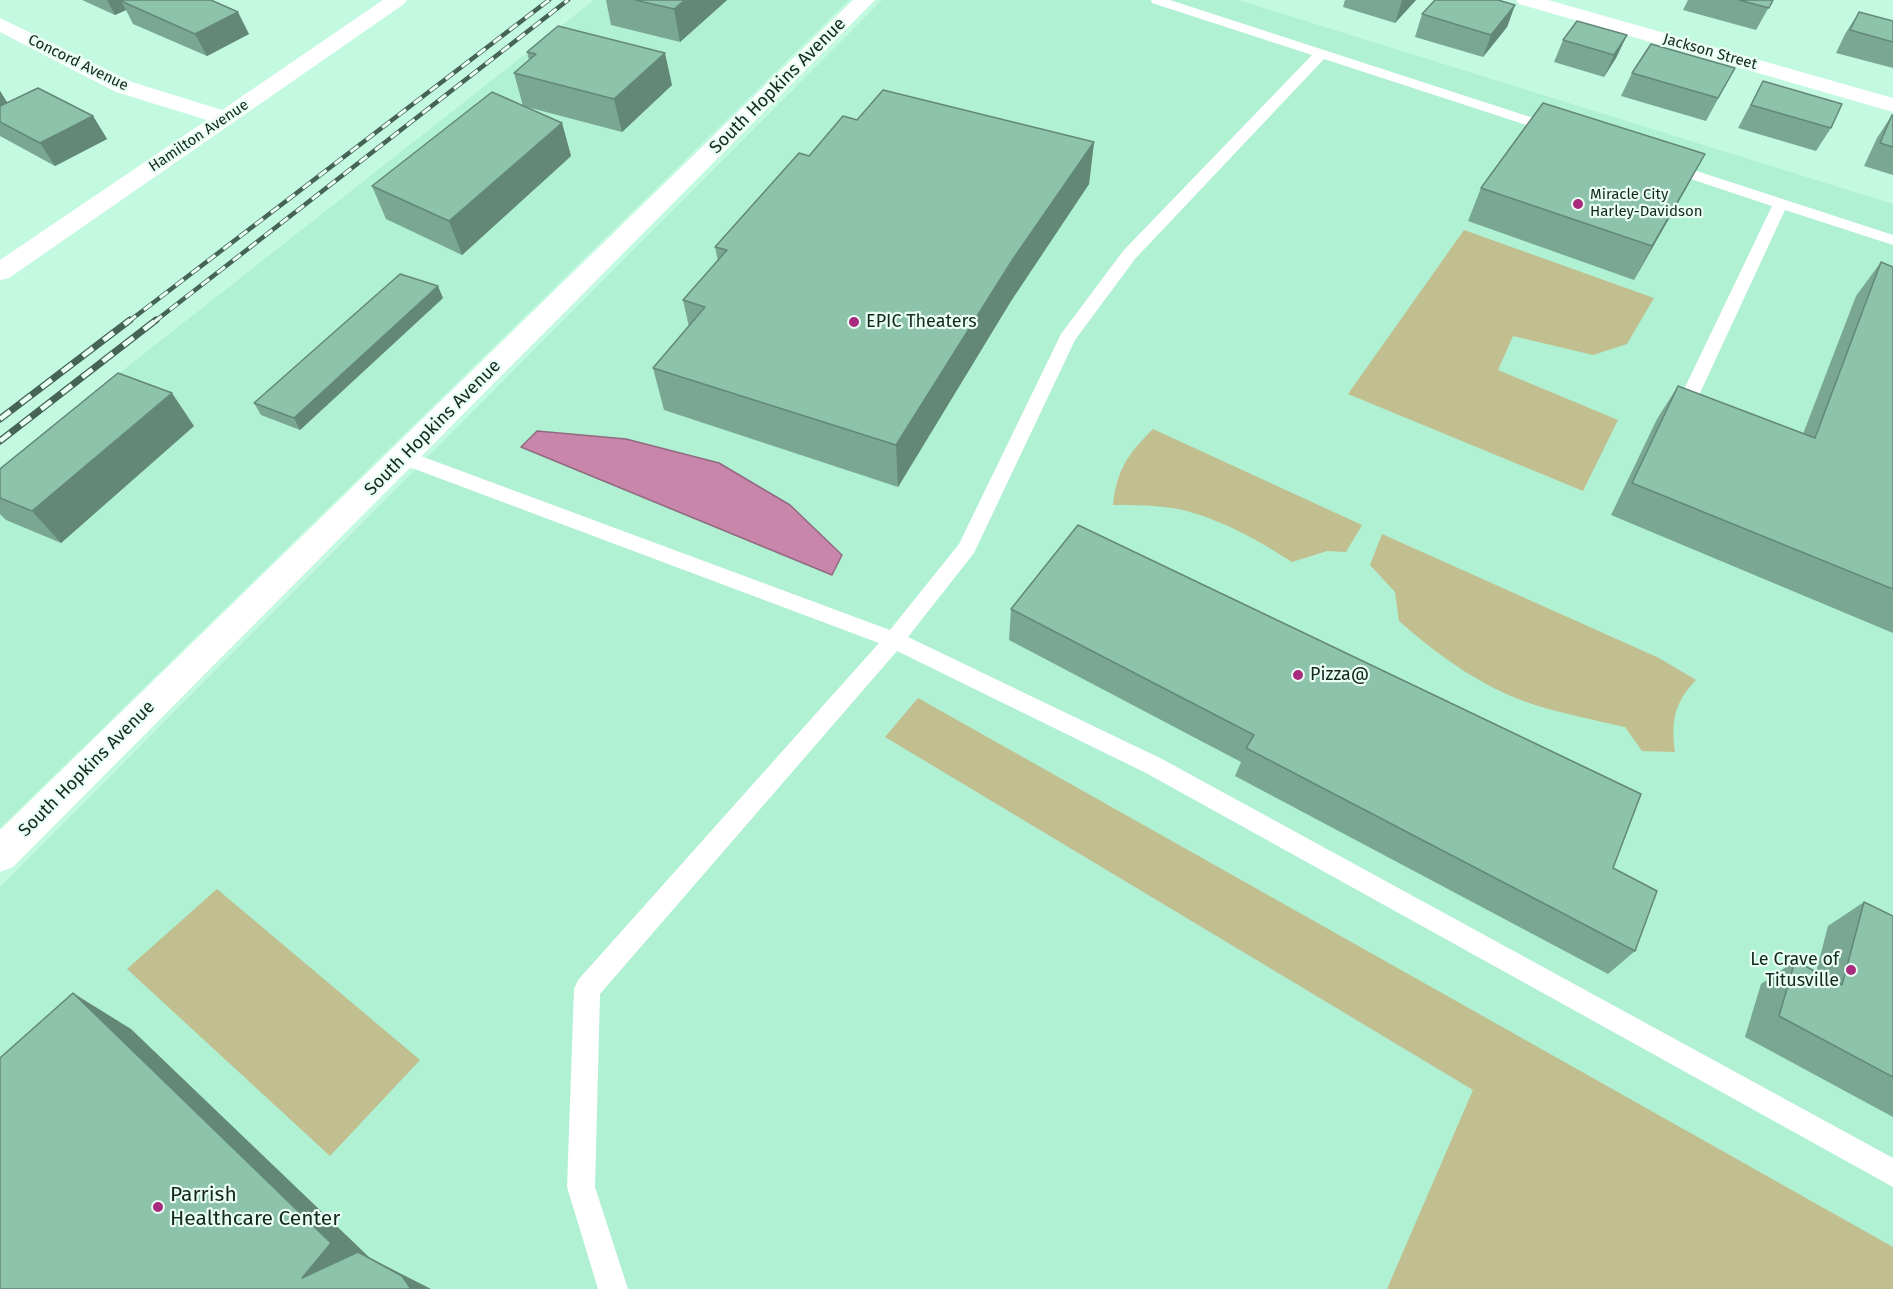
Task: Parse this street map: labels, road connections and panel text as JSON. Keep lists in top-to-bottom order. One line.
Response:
{"streets":{"street":["Jackson Street","Concord Avenue","South Hopkins Avenue","Hamilton Avenue"]},"crossings":[["Concord Avenue","Hamilton Avenue"]],"places":["Miracle City Harley-Davidson","EPIC Theaters","Pizza@","Le Crave of Titusville","Parrish Healthcare Center"]}
